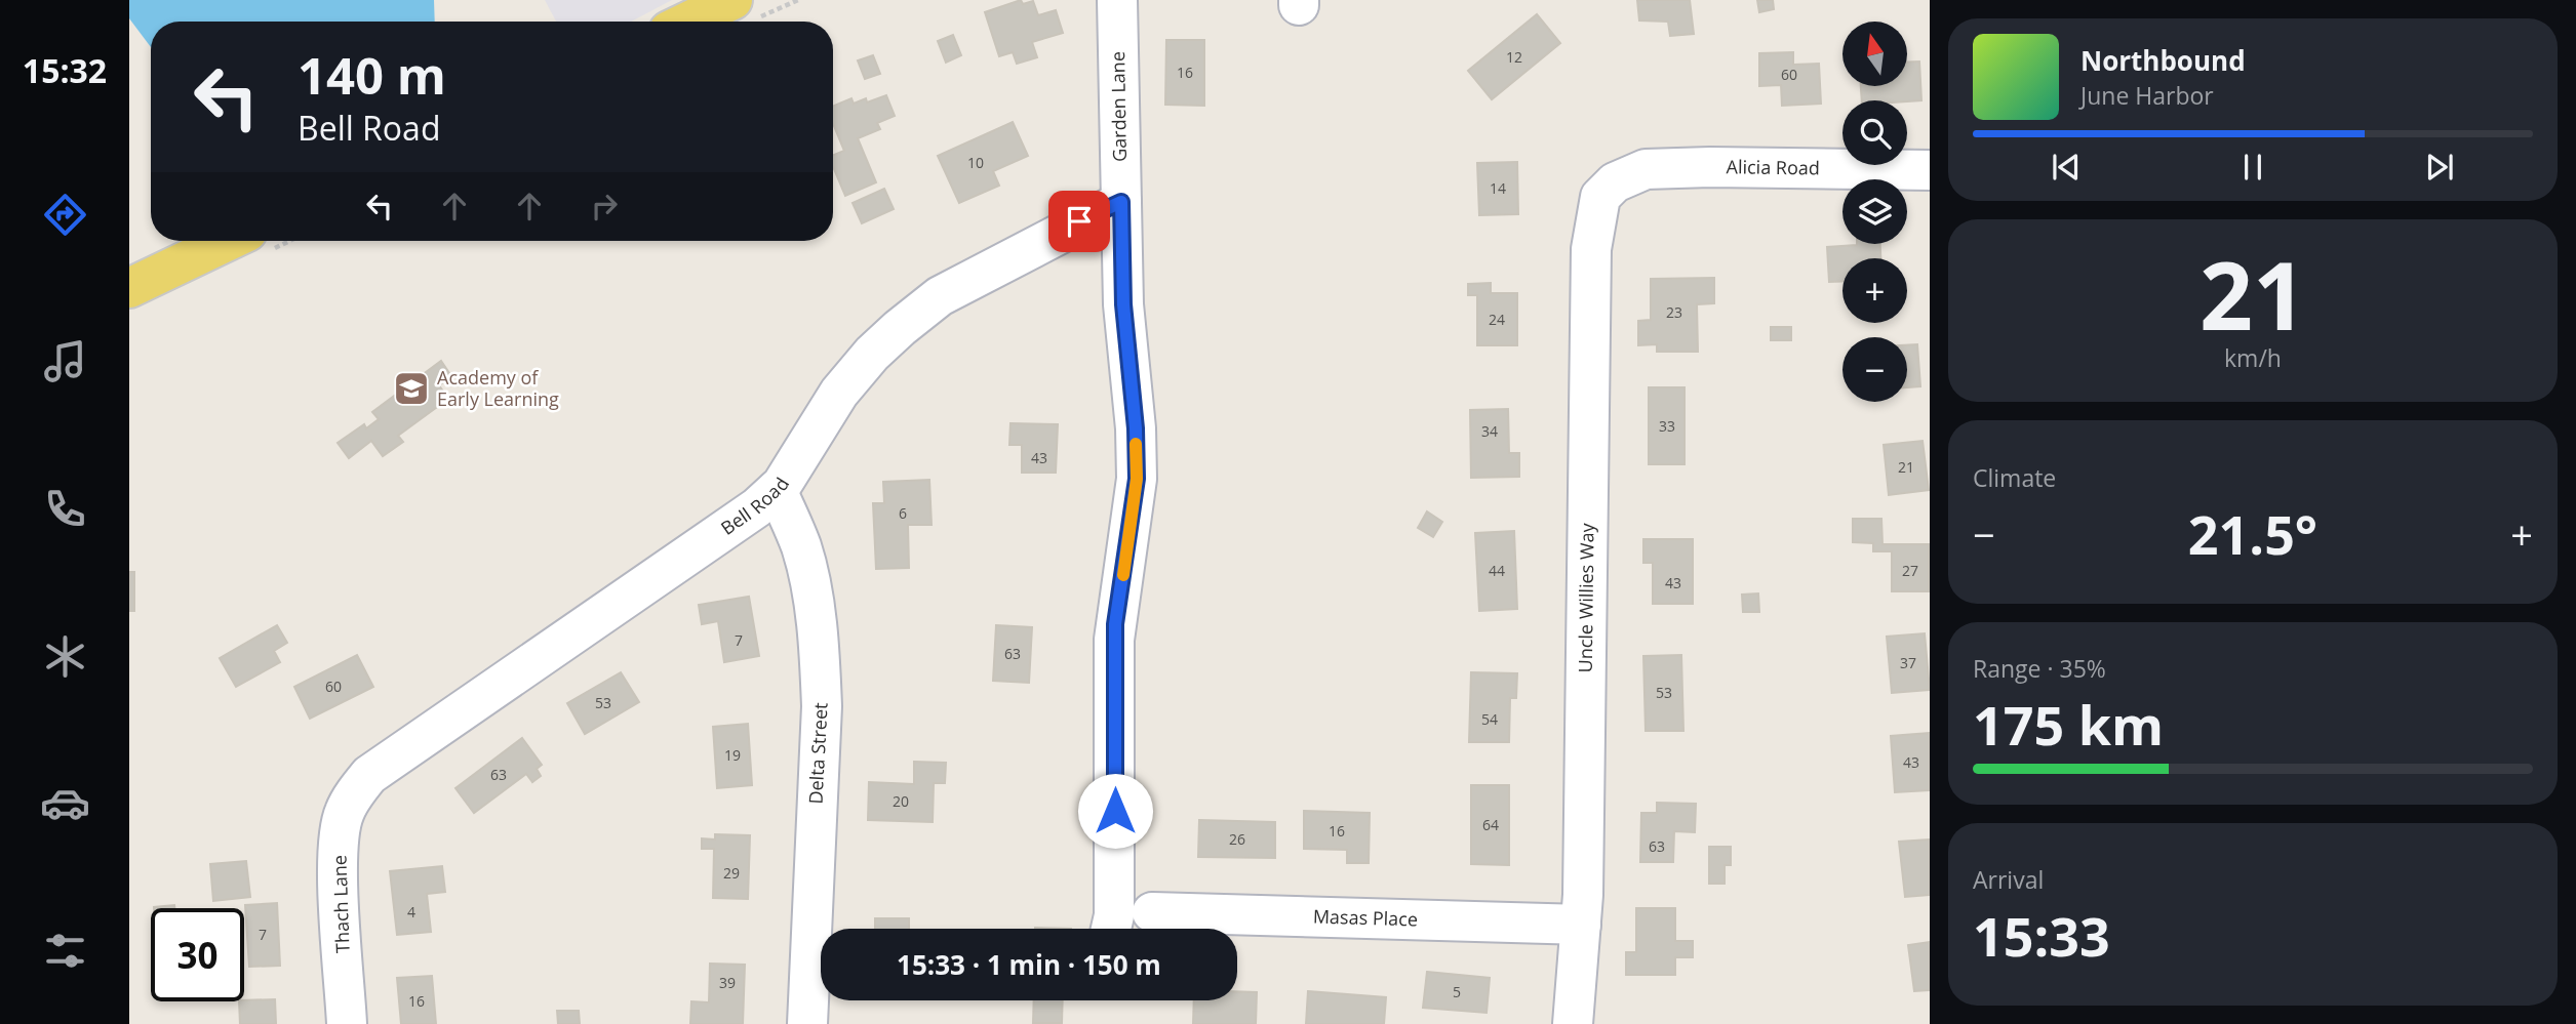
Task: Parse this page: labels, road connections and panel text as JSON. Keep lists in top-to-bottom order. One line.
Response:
{"streets":{"street":["Garden Lane","Alicia Road","Bell Road","Uncle Willies Way","Delta Street","Thach Lane","Masas Place"]},"crossings":[["Garden Lane","Bell Road"],["Alicia Road","Uncle Willies Way"],["Bell Road","Delta Street"],["Bell Road","Thach Lane"],["Uncle Willies Way","Masas Place"]],"places":{"school or university":["Academy of Early Learning"]},"house_numbers":["12","16","60","10","14","23","24","33","34","43","21","6","44","27","43","7","63","37","60","53","53","54","19","43","63","20","64","16","26","63","29","4","7","39","5","16"],"north":"top","page":{"tabs":"15:32","map_buttons":["+","−"],"turn":["140 m","Bell Road"],"song":["Northbound","June Harbor"],"tile":[["21","km/h"],"Climate",["Range · 35%","175 km"],["Arrival","15:33"]],"heat":["−","21.5°","+"],"limit":"30","trip":"15:33 · 1 min · 150 m"}}
